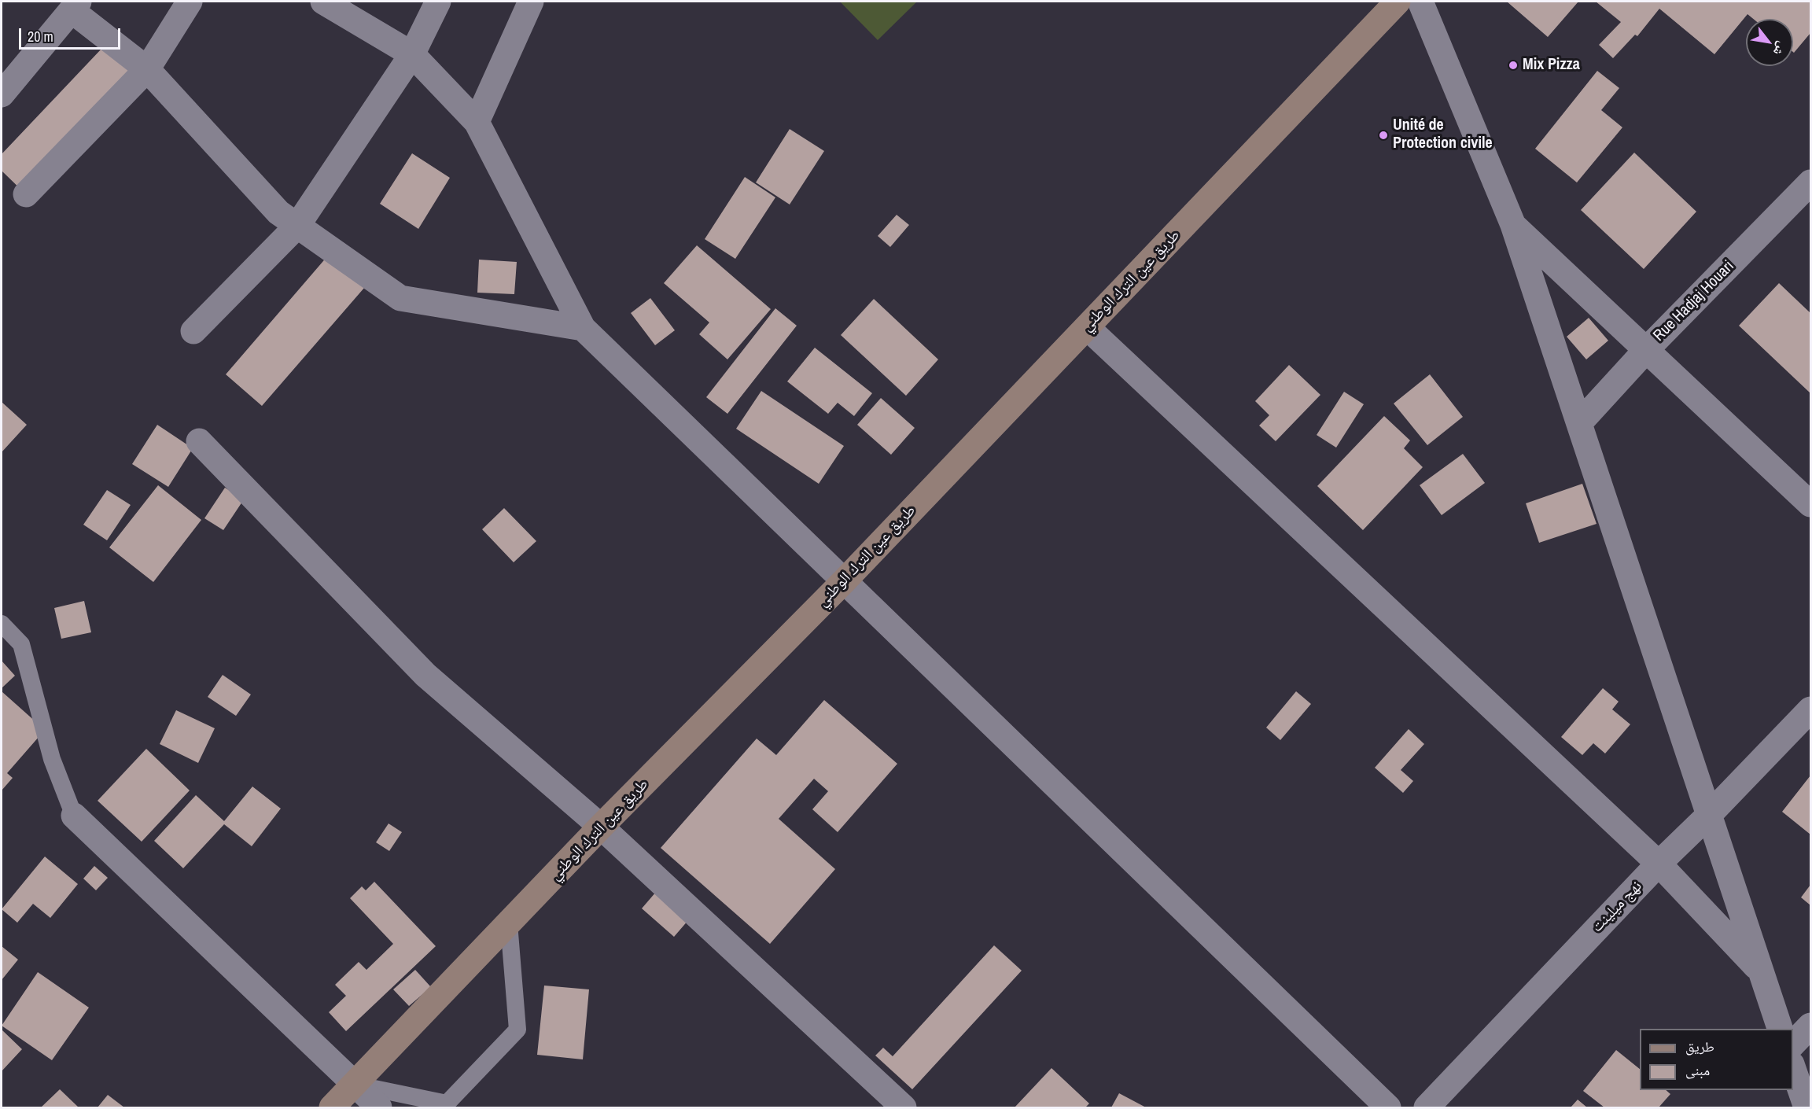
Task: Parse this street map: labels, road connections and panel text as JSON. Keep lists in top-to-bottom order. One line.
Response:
{"streets":{"main road":["طريق عين الترك الوطني"],"street":["Rue Hadjaj Houari","نهج ميلينت"]},"places":["Mix Pizza","Unité de Protection civile"],"legend":["طريق","مبنى"],"scale_bar":"20 m","north":"bottom right"}
